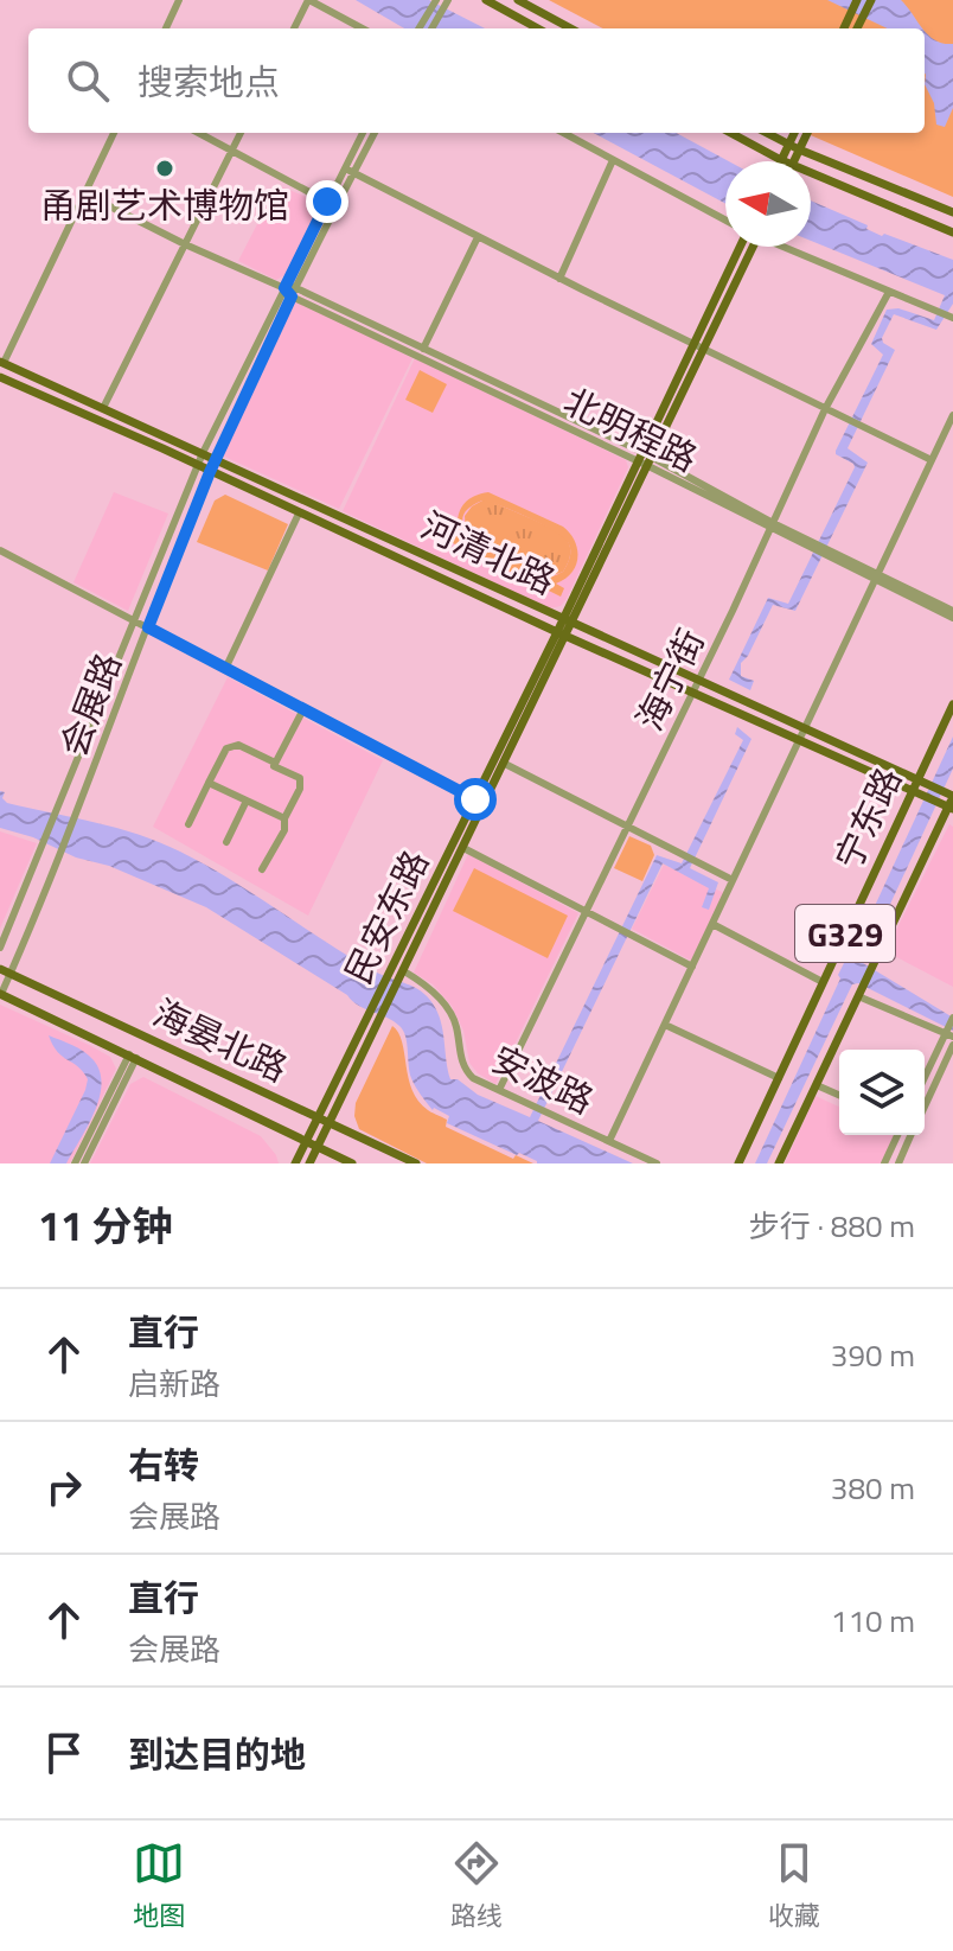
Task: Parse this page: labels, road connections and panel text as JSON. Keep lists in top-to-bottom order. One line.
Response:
{"streets":{"main road":["河清北路","宁东路","民安东路","G329","海晏北路"],"street":["北明程路","海宁街","会展路","安波路"]},"crossings":[["北明程路","海宁街"],["北明程路","会展路"],["北明程路","民安东路"],["河清北路","海宁街"],["河清北路","会展路"],["河清北路","宁东路"],["河清北路","民安东路"],["海宁街","安波路"],["会展路","海晏北路"],["民安东路","海晏北路"],["民安东路","安波路"]],"places":["甬剧艺术博物馆"],"north":"left","page":{"search":"搜索地点","heading":["11 分钟","步行 · 880 m"],"list":[["直行","启新路","390 m"],["右转","会展路","380 m"],["直行","会展路","110 m"],"到达目的地"],"nav":["地图","路线","收藏"]}}
